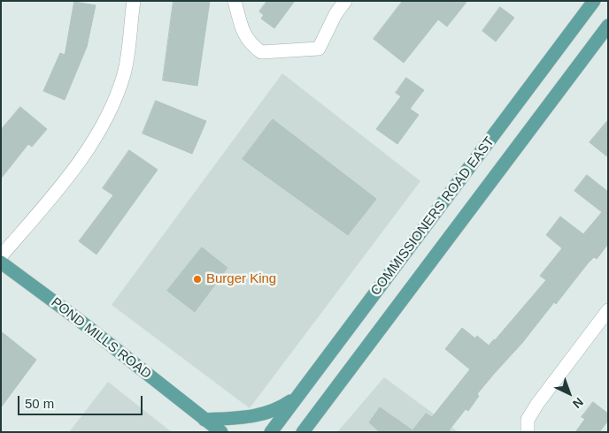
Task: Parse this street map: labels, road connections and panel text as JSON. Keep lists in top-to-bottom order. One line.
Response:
{"streets":{"main road":["COMMISSIONERS ROAD EAST","POND MILLS ROAD"]},"places":["Burger King"],"scale_bar":"50 m","north":"bottom right"}
